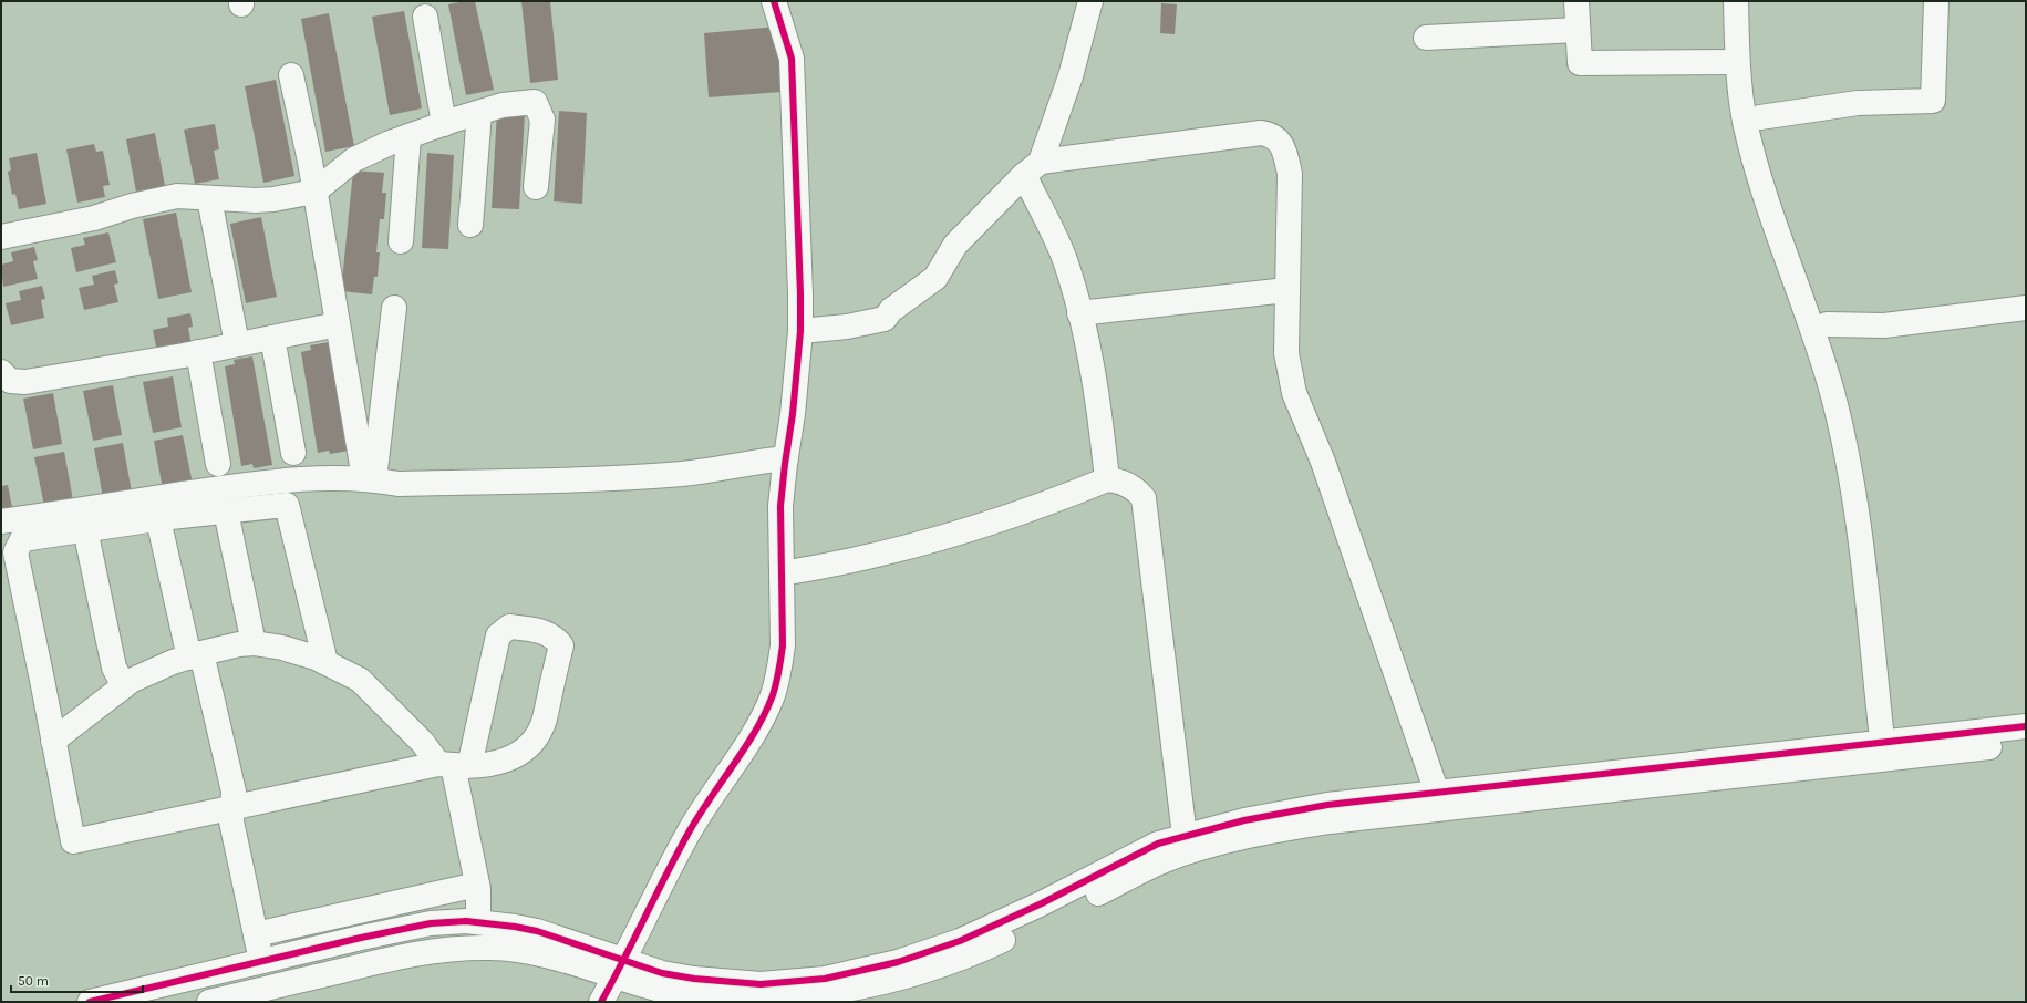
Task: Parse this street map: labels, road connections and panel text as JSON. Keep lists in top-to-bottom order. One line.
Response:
{"scale_bar":"50 m"}
